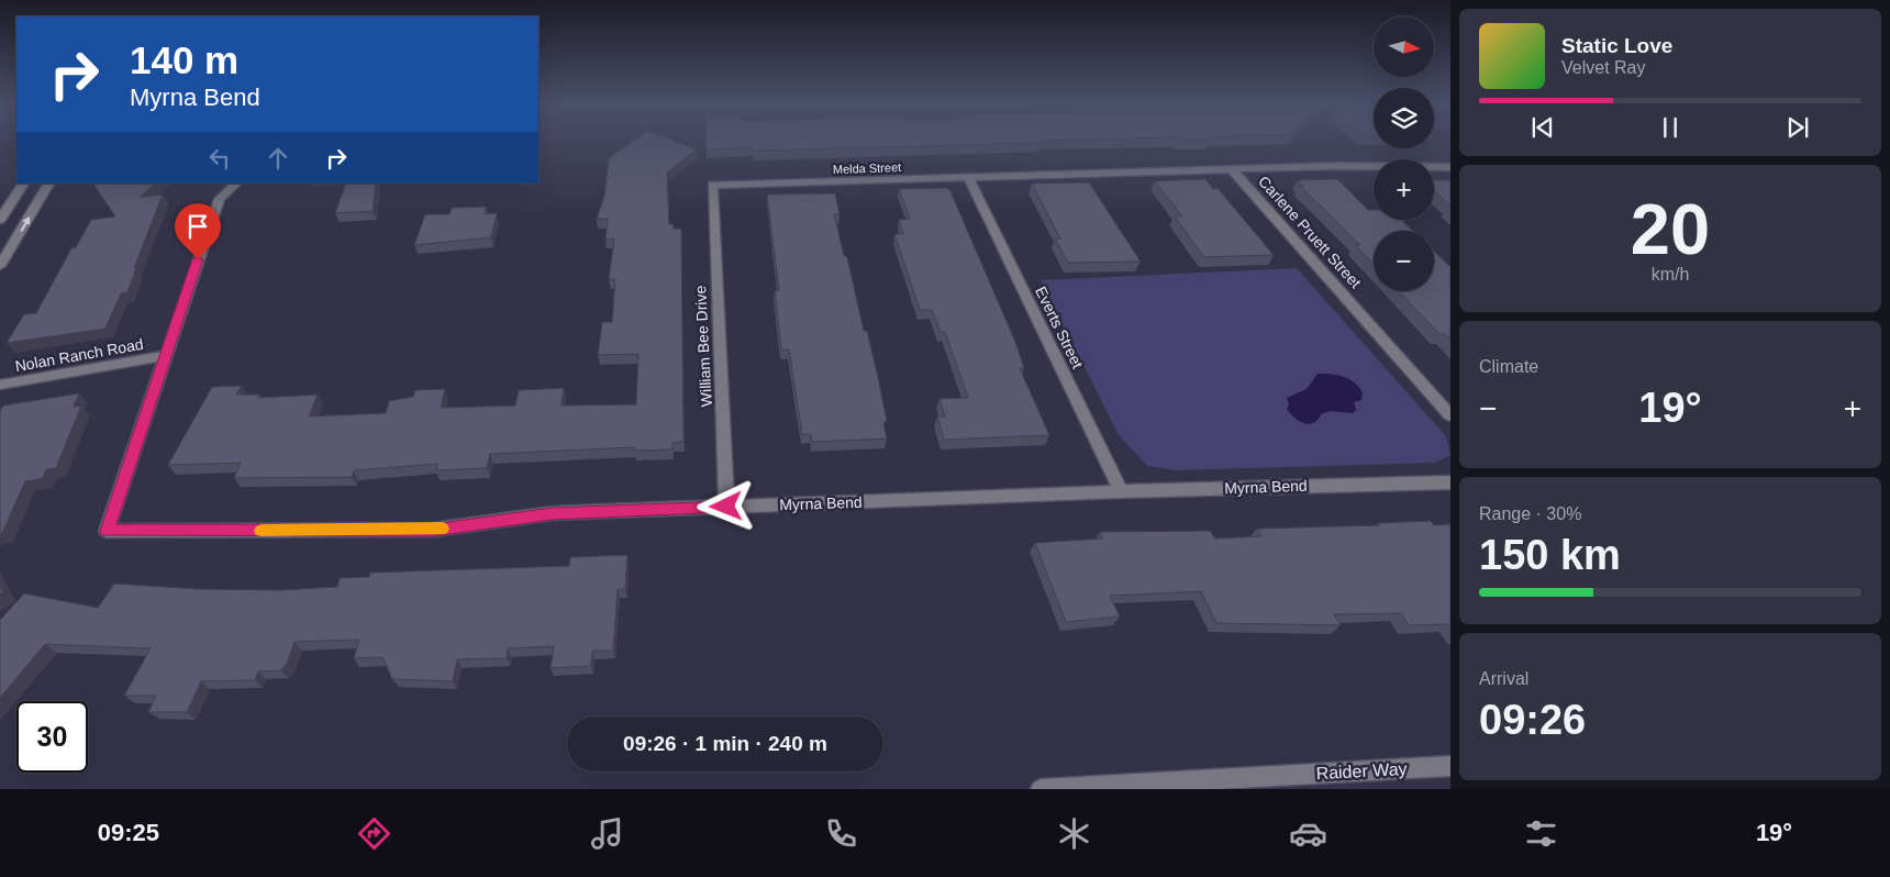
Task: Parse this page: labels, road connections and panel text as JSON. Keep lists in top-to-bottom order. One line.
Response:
{"streets":{"street":["Melda Street","Carlene Pruett Street","Everts Street","William Bee Drive","Nolan Ranch Road","Myrna Bend","Raider Way"]},"crossings":[["Melda Street","Carlene Pruett Street"],["Melda Street","Everts Street"],["Melda Street","William Bee Drive"],["Everts Street","Myrna Bend"],["William Bee Drive","Myrna Bend"],["Nolan Ranch Road","Myrna Bend"]],"north":"right","page":{"map_buttons":["+","−"],"turn":["140 m","Myrna Bend"],"song":["Static Love","Velvet Ray"],"tile":[["20","km/h"],"Climate",["Range · 30%","150 km"],["Arrival","09:26"]],"heat":["−","19°","+"],"limit":"30","trip":"09:26 · 1 min · 240 m","tabs":["09:25","19°"]}}
